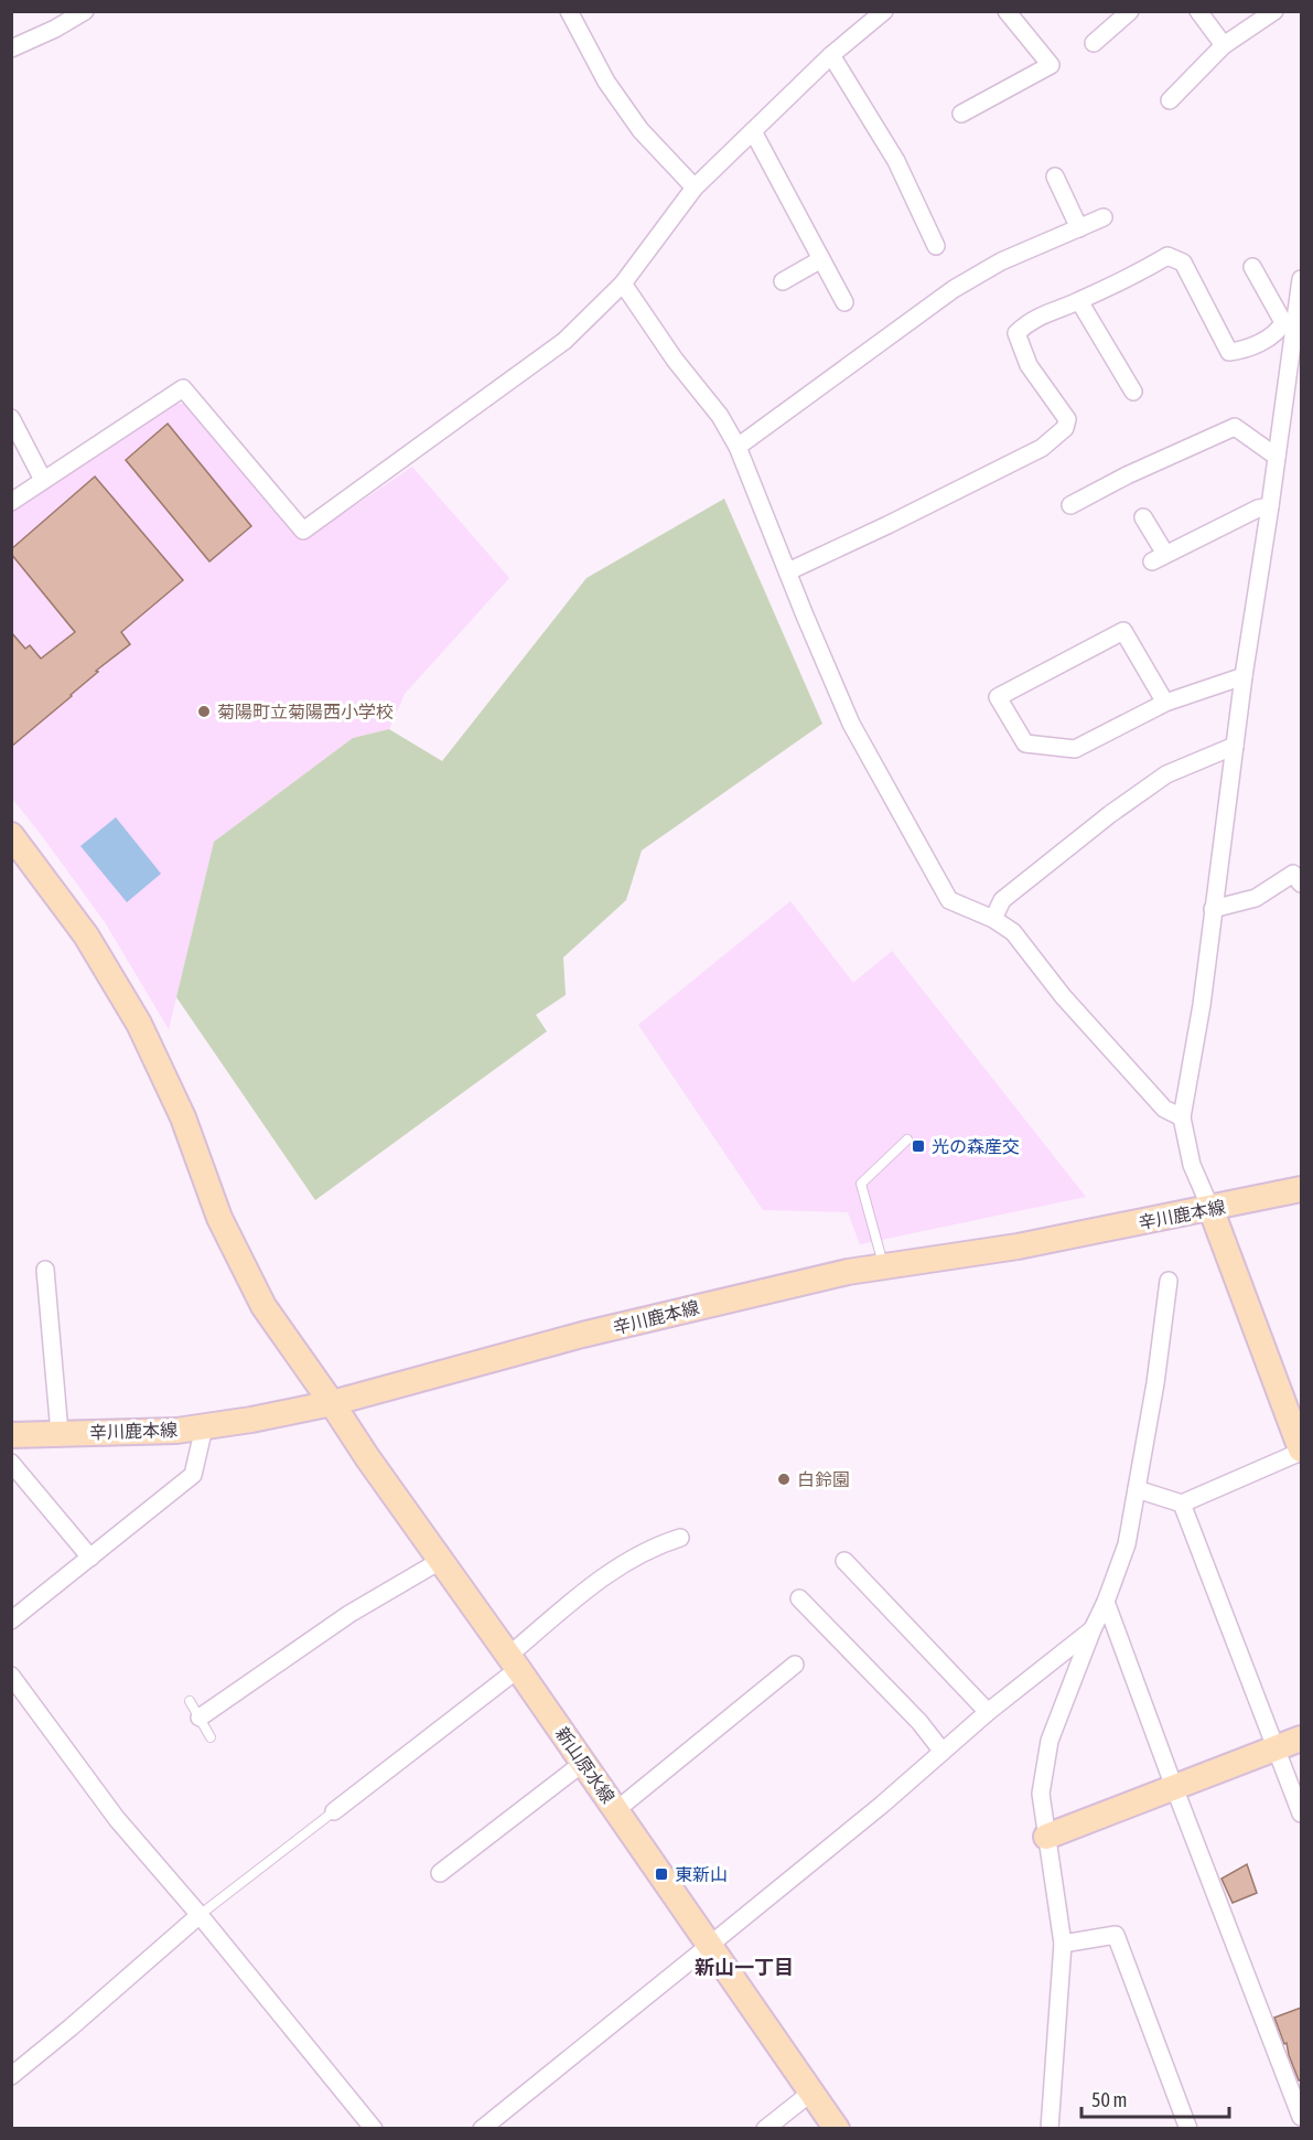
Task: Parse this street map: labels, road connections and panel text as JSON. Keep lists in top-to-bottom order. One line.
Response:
{"streets":{"main road":["辛川鹿本線","新山原水線"]},"crossings":[["辛川鹿本線","新山原水線"]],"districts":["新山一丁目"],"places":{"other":["菊陽町立菊陽西小学校","白鈴園"],"transit":["光の森産交","東新山"]},"scale_bar":"50 m"}
